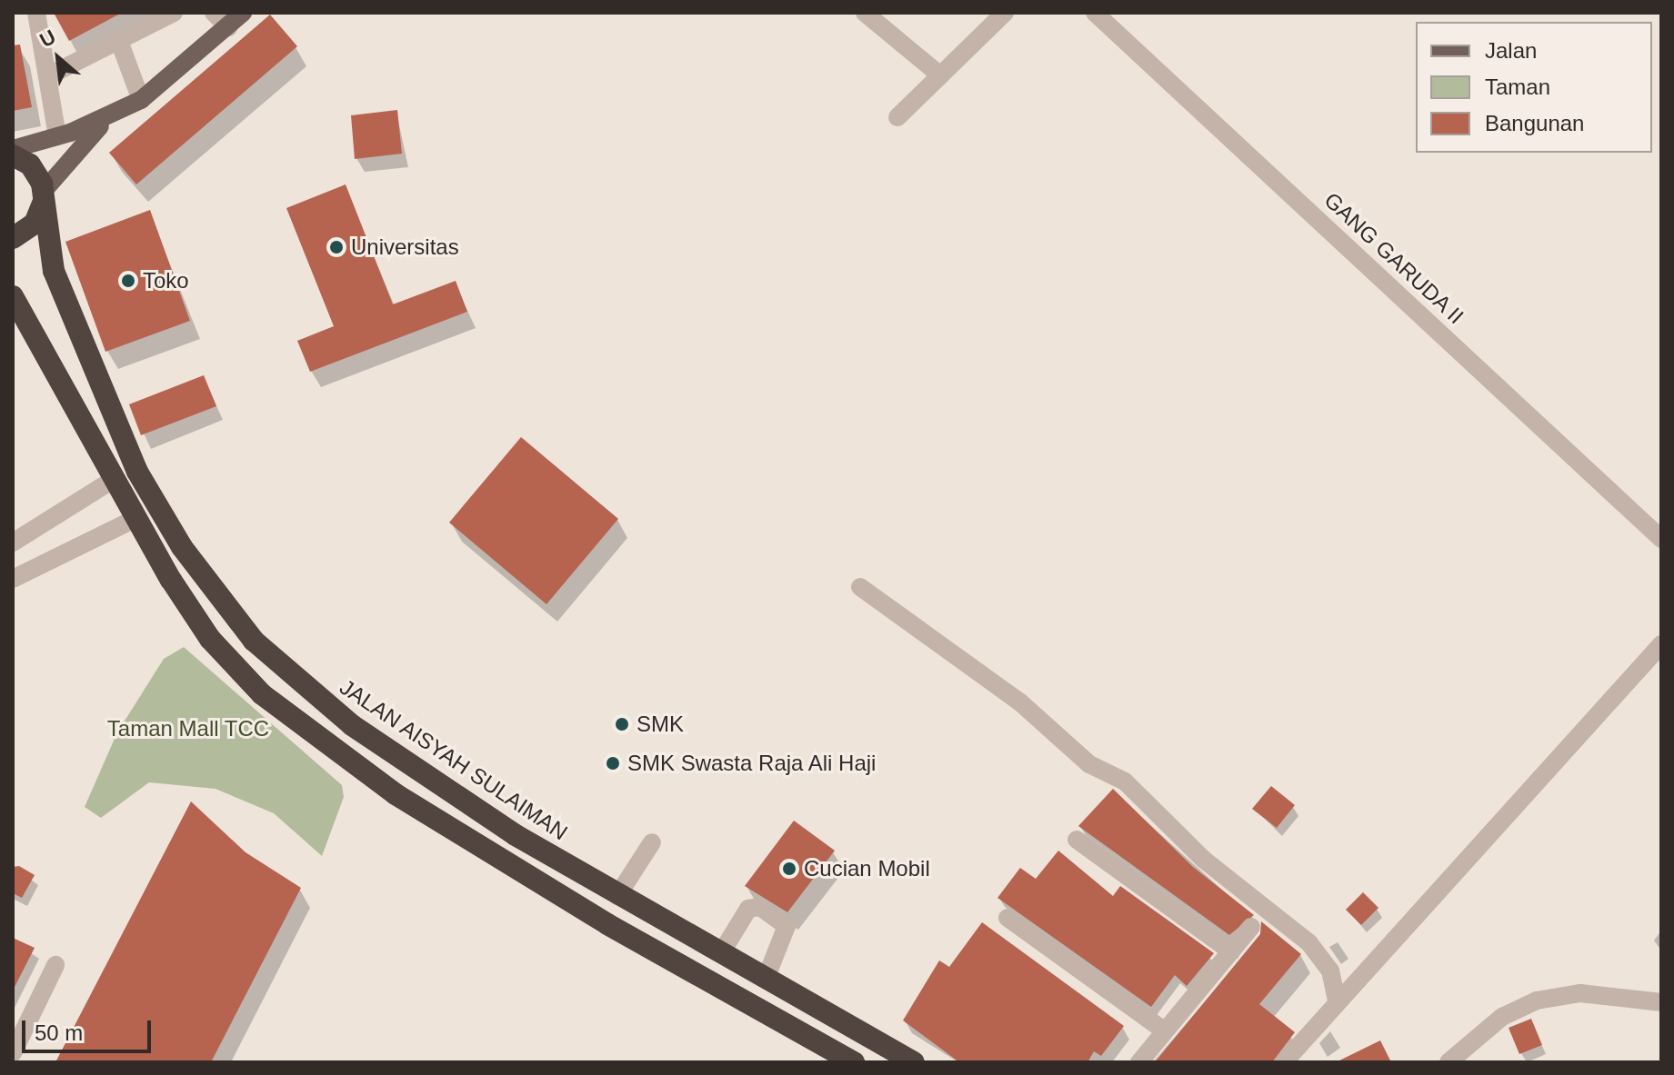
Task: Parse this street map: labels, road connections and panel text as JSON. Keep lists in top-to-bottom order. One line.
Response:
{"streets":{"highway":["JALAN AISYAH SULAIMAN"],"street":["GANG GARUDA II"]},"parks":["Taman Mall TCC"],"places":["Universitas","Toko","SMK","SMK Swasta Raja Ali Haji","Cucian Mobil"],"legend":["Jalan","Taman","Bangunan"],"scale_bar":"50 m","north":"top left"}
